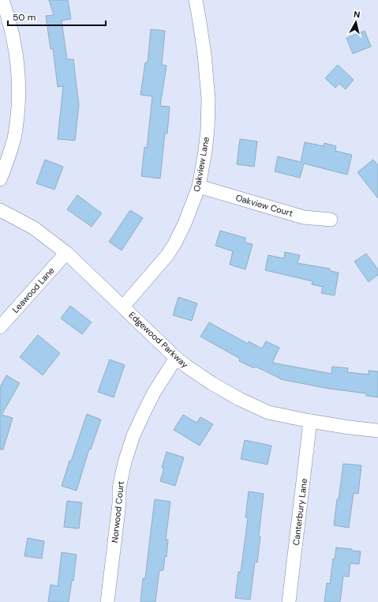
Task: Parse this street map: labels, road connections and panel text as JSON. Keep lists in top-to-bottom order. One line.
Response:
{"streets":{"street":["Oakview Lane","Oakview Court","Leawood Lane","Edgewood Parkway","Norwood Court","Canterbury Lane"]},"crossings":[["Oakview Lane","Oakview Court"],["Oakview Lane","Edgewood Parkway"],["Leawood Lane","Edgewood Parkway"],["Edgewood Parkway","Norwood Court"],["Edgewood Parkway","Canterbury Lane"]],"scale_bar":"50 m","north":"top"}
